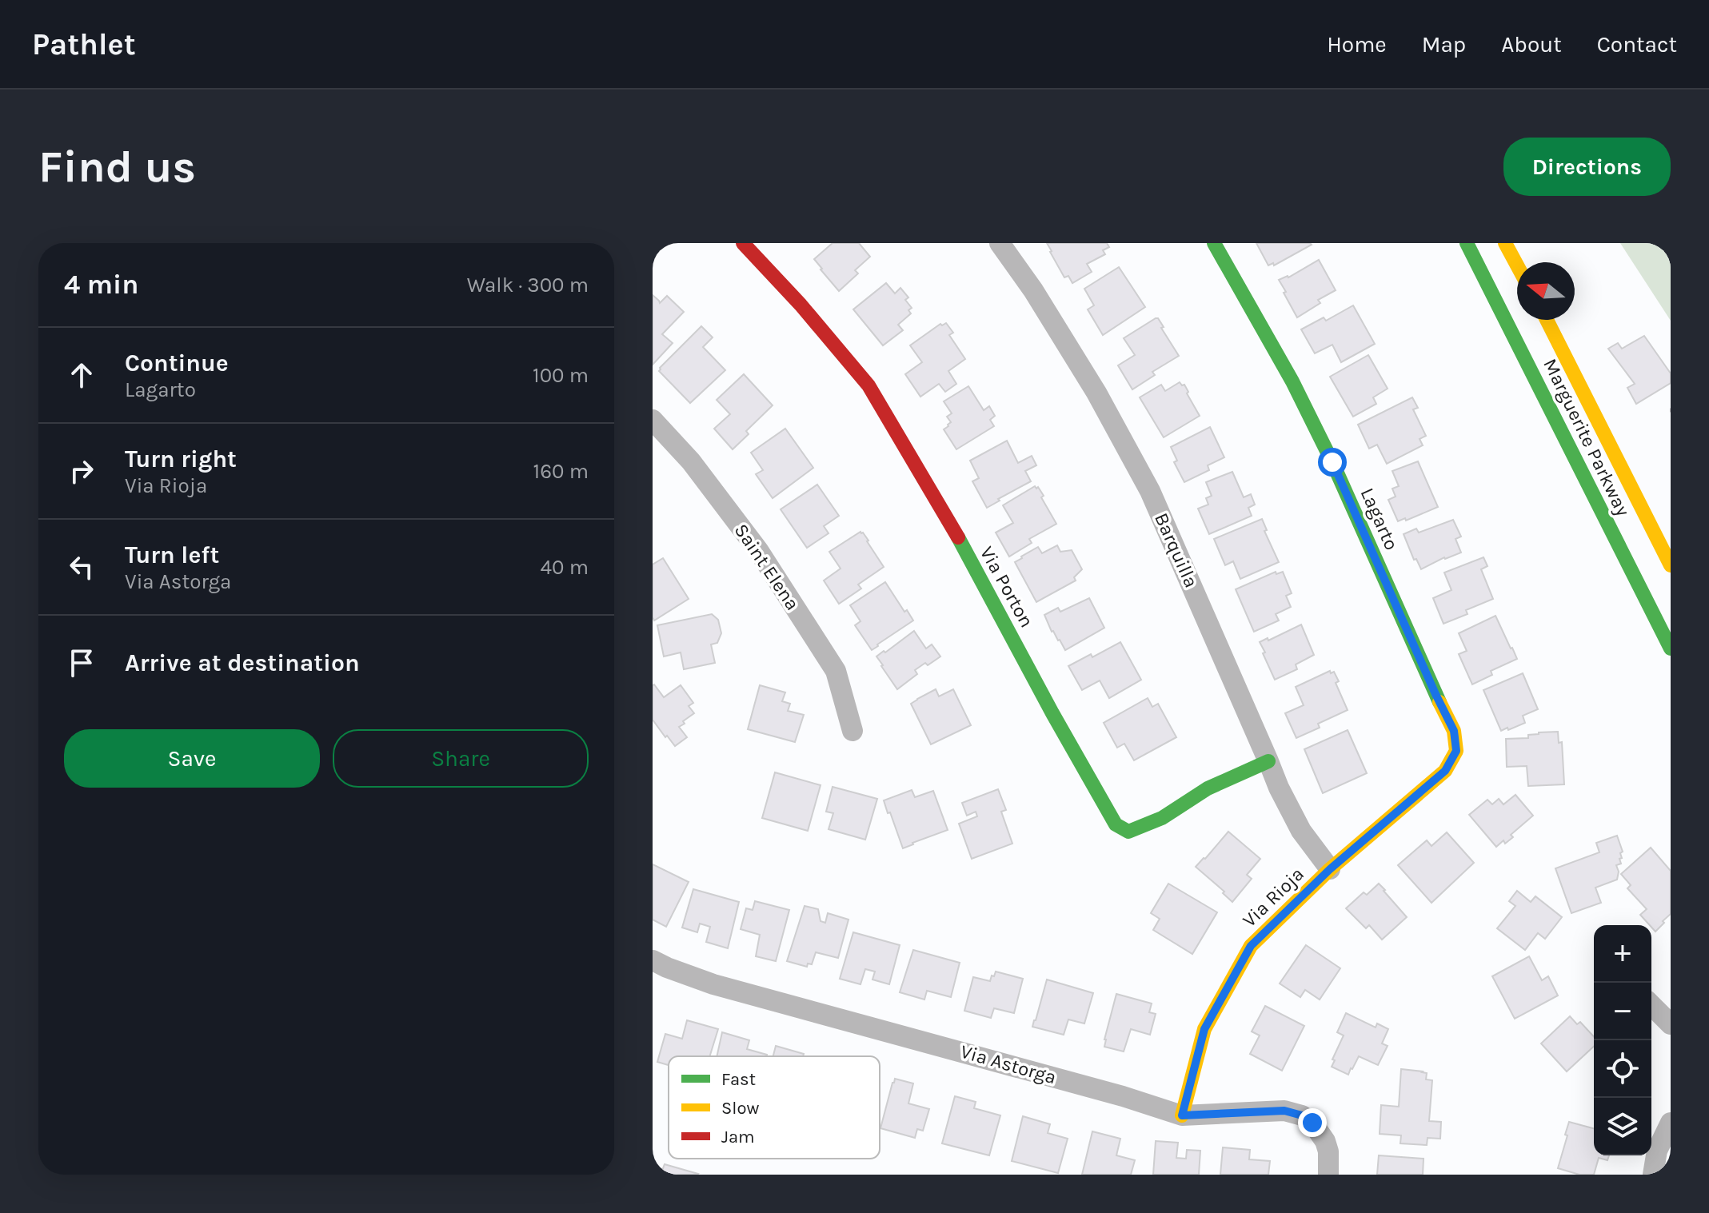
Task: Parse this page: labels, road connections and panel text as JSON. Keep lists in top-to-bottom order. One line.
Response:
{"streets":{"street":["Marguerite Parkway","Lagarto","Barquilla","Saint Elena","Via Porton","Via Rioja","Via Astorga"]},"crossings":[["Lagarto","Via Rioja"],["Barquilla","Via Porton"],["Barquilla","Via Rioja"],["Via Rioja","Via Astorga"]],"legend":["Fast","Slow","Jam"],"north":"left","page":{"header":"Pathlet","nav":["Home","Map","About","Contact"],"buttons":["Directions",["Save","Share"]],"title":"Find us","heading":["4 min","Walk · 300 m"],"list":[["Continue","Lagarto","100 m"],["Turn right","Via Rioja","160 m"],["Turn left","Via Astorga","40 m"],"Arrive at destination"],"map_buttons":["+","−"]}}
